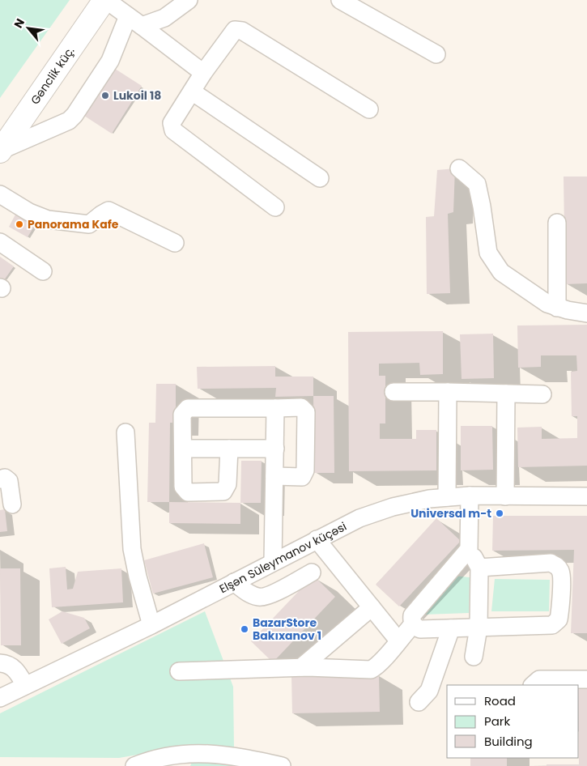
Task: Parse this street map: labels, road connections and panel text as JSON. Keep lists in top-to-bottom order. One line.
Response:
{"streets":{"main road":["Gənclik küç."],"street":["Elşən Süleymanov küçəsi"]},"places":["Lukoil 18","Panorama Kafe","Universal m-t","BazarStore Bakıxanov 1"],"legend":["Road","Park","Building"],"north":"top left"}
